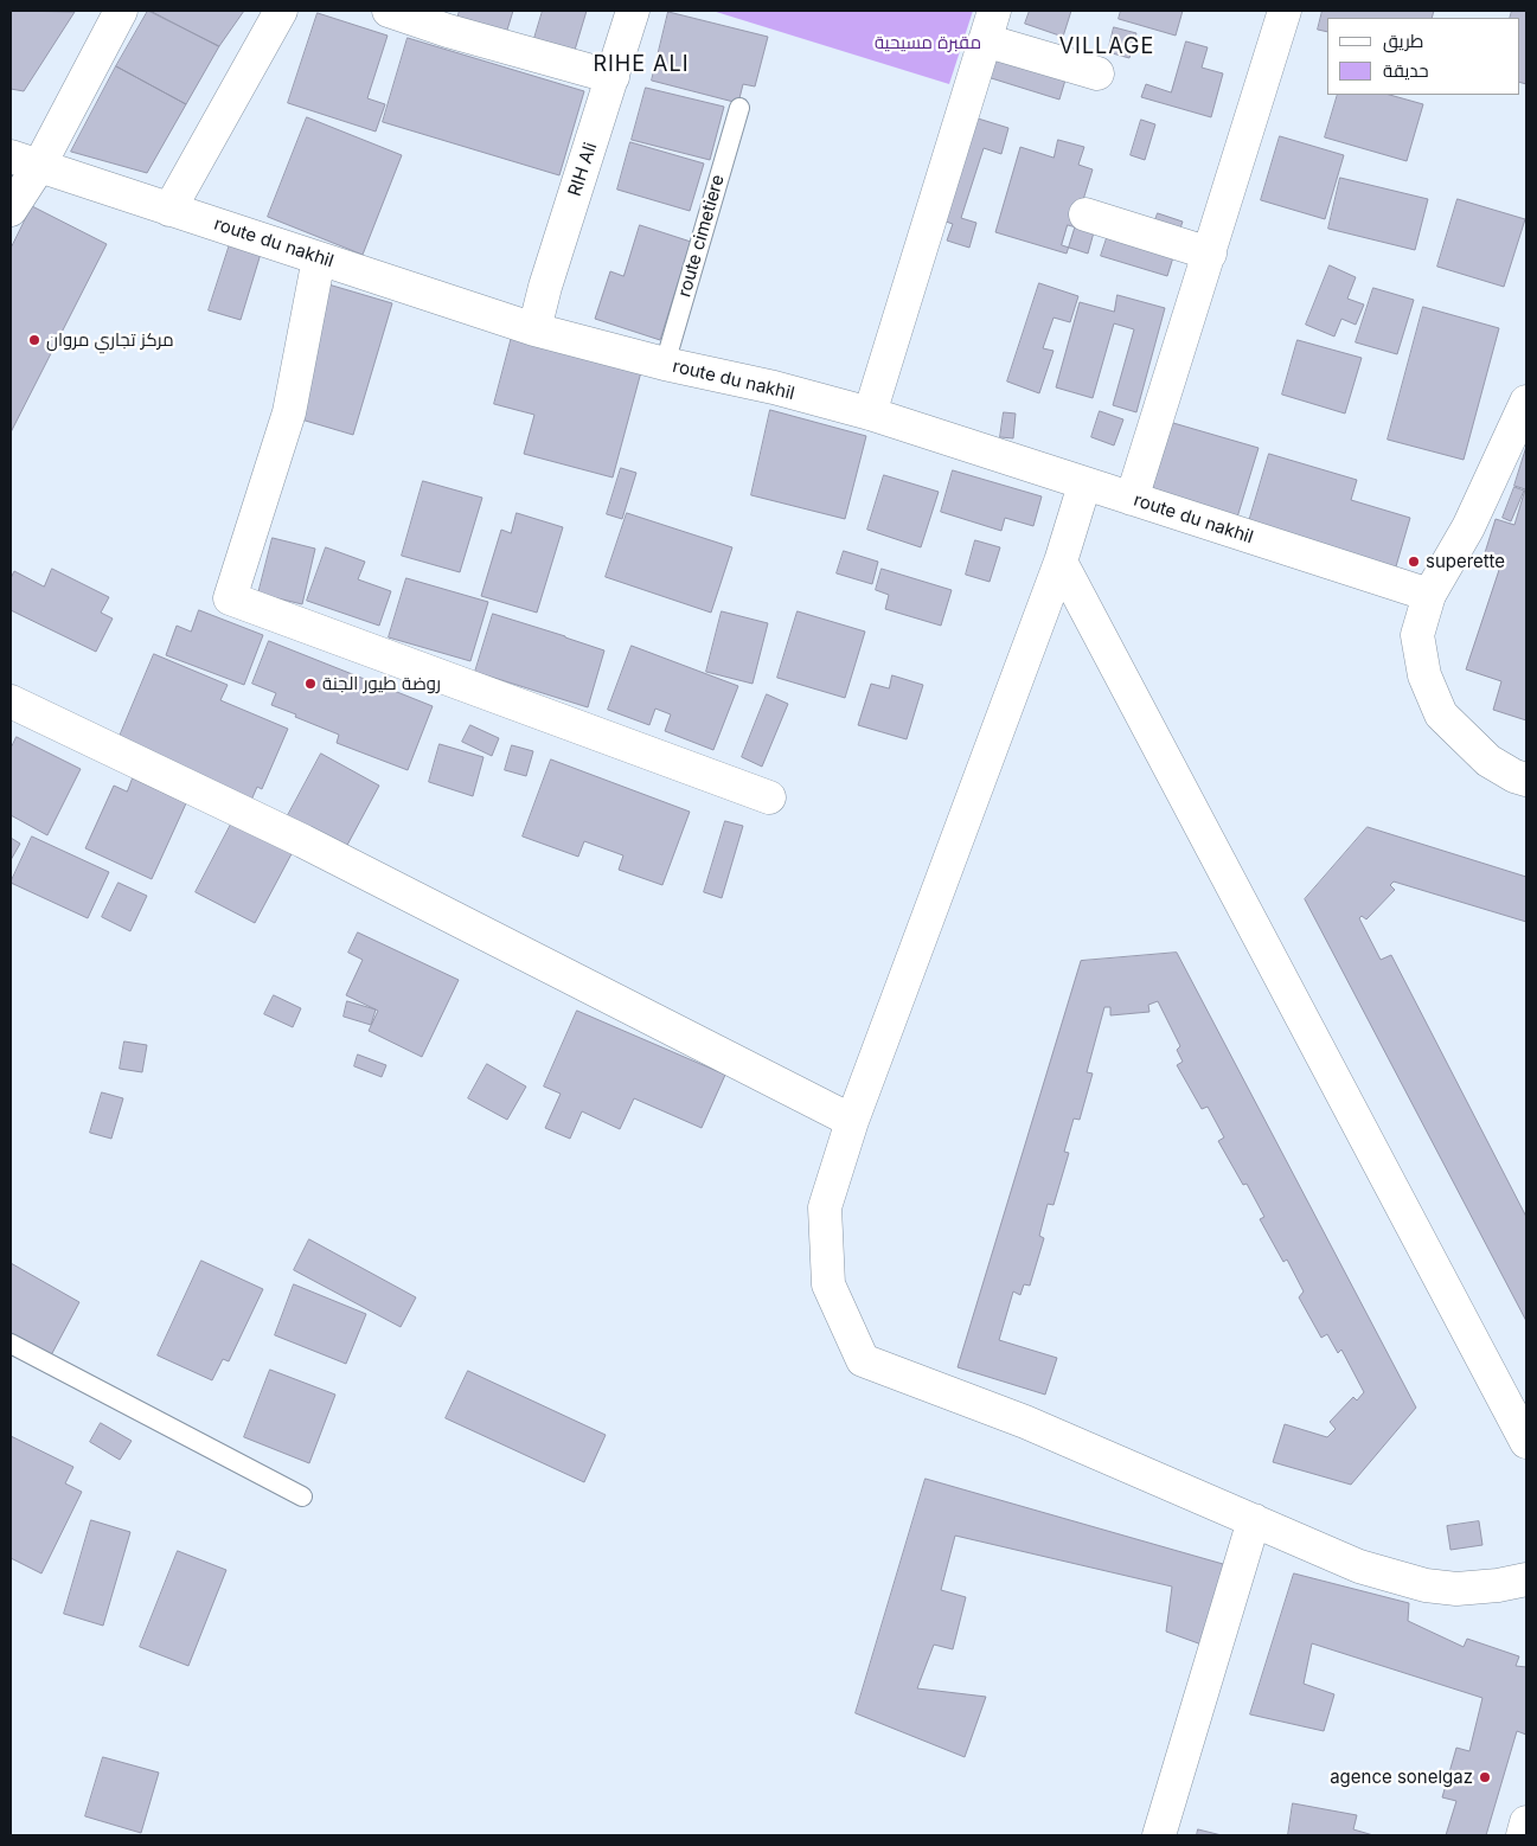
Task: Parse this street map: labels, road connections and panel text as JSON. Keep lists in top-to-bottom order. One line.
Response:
{"streets":{"street":["RIH Ali","route du nakhil"],"lane":["route cimetiere"]},"crossings":[["RIH Ali","route du nakhil"],["route cimetiere","route du nakhil"]],"districts":["VILLAGE","RIHE ALI"],"parks":["مقبرة مسيحية"],"places":["مركز تجاري مروان","superette","روضة طيور الجنة","agence sonelgaz"],"legend":["طريق","حديقة"]}
